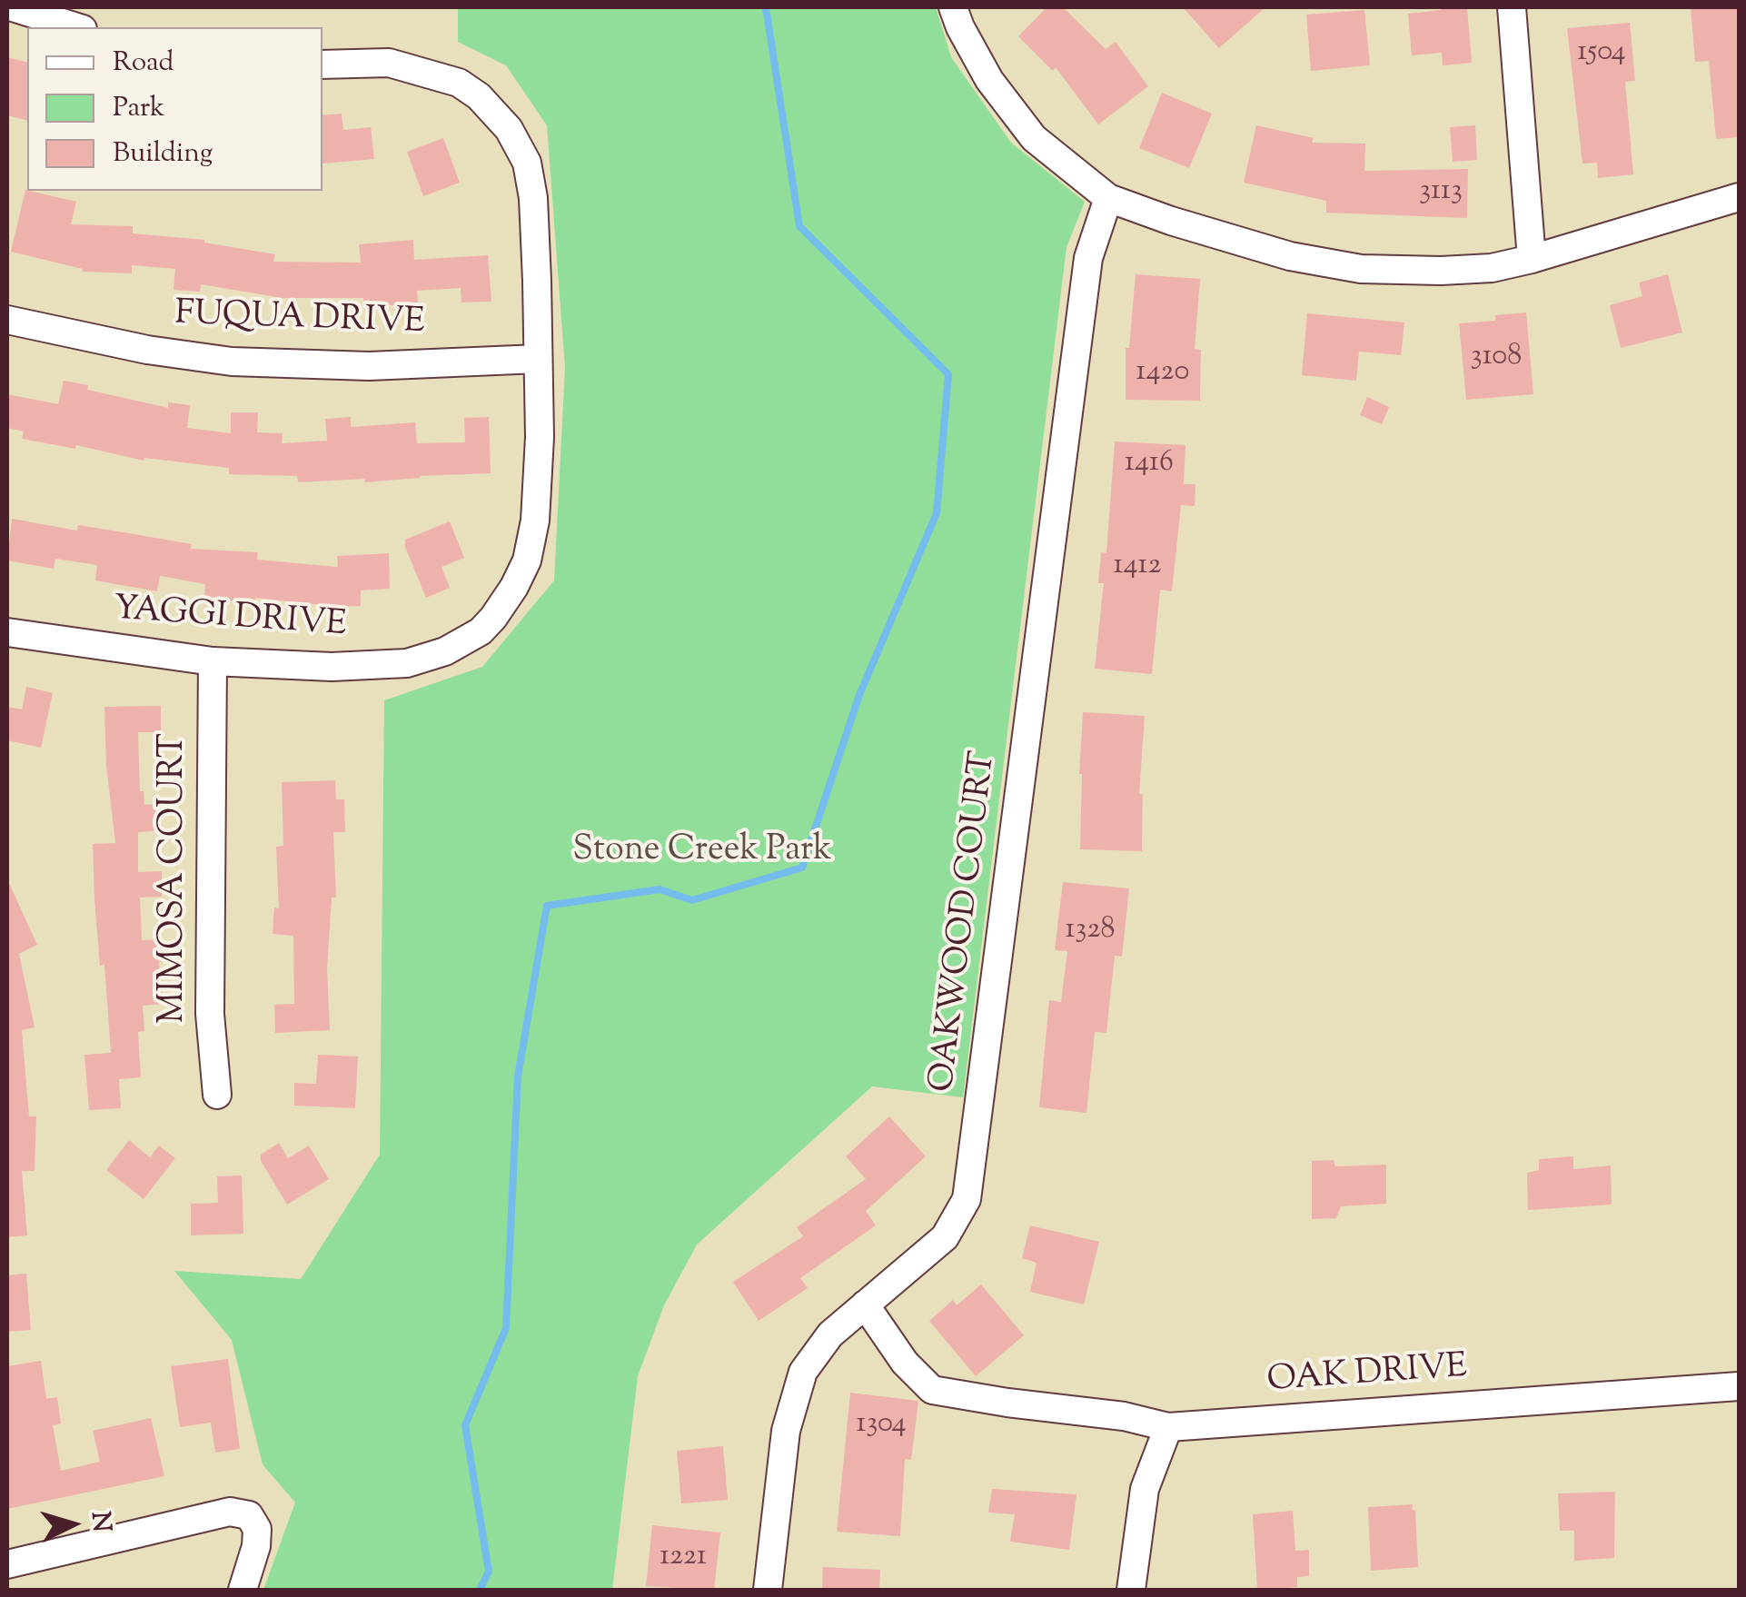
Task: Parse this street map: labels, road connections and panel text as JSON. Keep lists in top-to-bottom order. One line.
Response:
{"streets":{"street":["FUQUA DRIVE","YAGGI DRIVE","MIMOSA COURT","OAKWOOD COURT","OAK DRIVE"]},"crossings":[["FUQUA DRIVE","YAGGI DRIVE"],["YAGGI DRIVE","MIMOSA COURT"],["OAKWOOD COURT","OAK DRIVE"]],"parks":["Stone Creek Park"],"house_numbers":["1504","3113","3108","1420","1416","1412","1328","1304","1221"],"legend":["Road","Park","Building"],"north":"right"}
